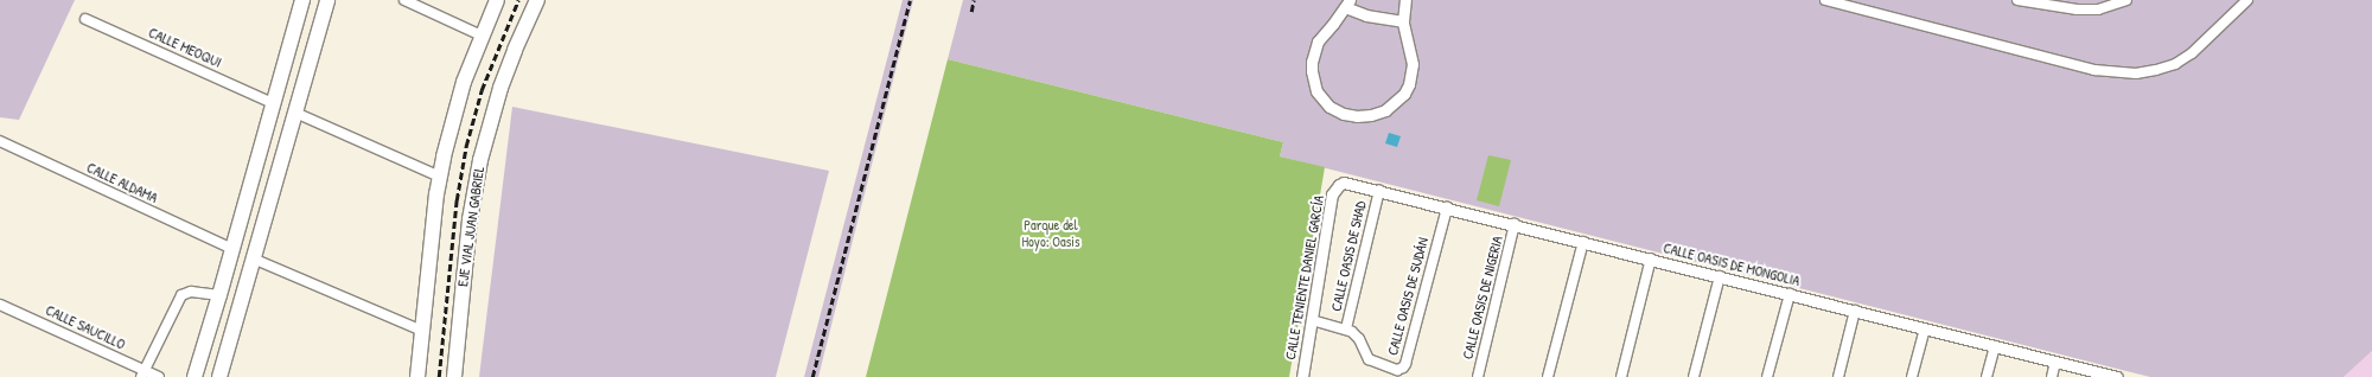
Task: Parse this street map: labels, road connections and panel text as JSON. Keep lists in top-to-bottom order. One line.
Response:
{"streets":{"main road":["EJE VIAL JUAN GABRIEL"],"street":["CALLE MEOQUI","CALLE ALDAMA","CALLE OASIS DE SHAD","CALLE OASIS DE MONGOLIA","CALLE TENIENTE DANIEL GARCÍA","CALLE OASIS DE SUDÁN","CALLE OASIS DE NIGERIA","CALLE SAUCILLO"]},"crossings":[["CALLE OASIS DE SHAD","CALLE OASIS DE MONGOLIA"],["CALLE OASIS DE SHAD","CALLE OASIS DE SUDÁN"],["CALLE OASIS DE MONGOLIA","CALLE TENIENTE DANIEL GARCÍA"],["CALLE OASIS DE MONGOLIA","CALLE OASIS DE SUDÁN"],["CALLE OASIS DE MONGOLIA","CALLE OASIS DE NIGERIA"]],"parks":["Parque del Hoyo: Oasis"]}
